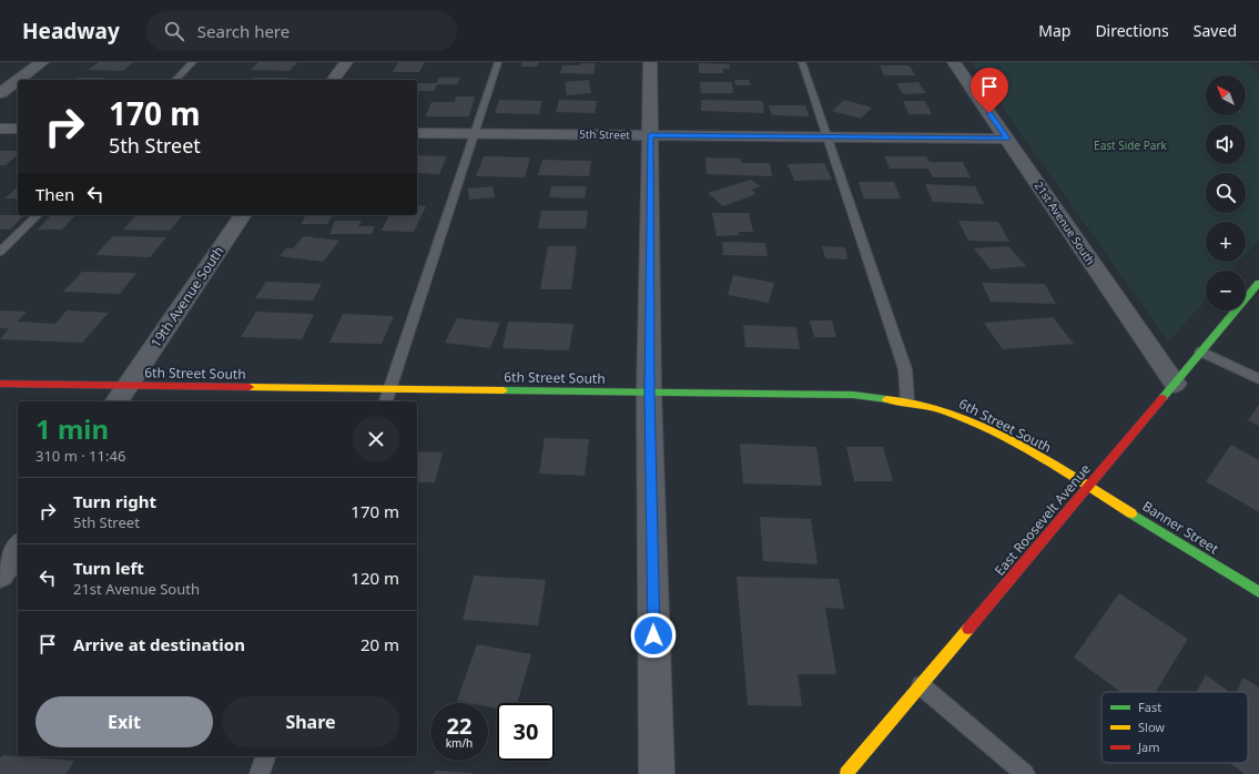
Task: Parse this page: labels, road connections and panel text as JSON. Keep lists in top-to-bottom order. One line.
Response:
{"streets":{"street":["5th Street","21st Avenue South","19th Avenue South","6th Street South","East Roosevelt Avenue","Banner Street"]},"crossings":[["5th Street","21st Avenue South"],["21st Avenue South","East Roosevelt Avenue"],["19th Avenue South","6th Street South"],["6th Street South","East Roosevelt Avenue"],["6th Street South","Banner Street"],["East Roosevelt Avenue","Banner Street"]],"parks":["East Side Park"],"legend":["Fast","Slow","Jam"],"north":"top left","page":{"header":"Headway","search":"Search here","nav":["Map","Directions","Saved"],"map_buttons":["+","−"],"turn":["170 m","5th Street"],"then":"Then","heading":["1 min","310 m · 11:46"],"list":[{"name":"Turn right","note":"5th Street","value":"170 m"},{"name":"Turn left","note":"21st Avenue South","value":"120 m"},{"name":"Arrive at destination","value":"20 m"}],"buttons":["Exit","Share"],"speed":"22 km/h","limit":"30"}}
